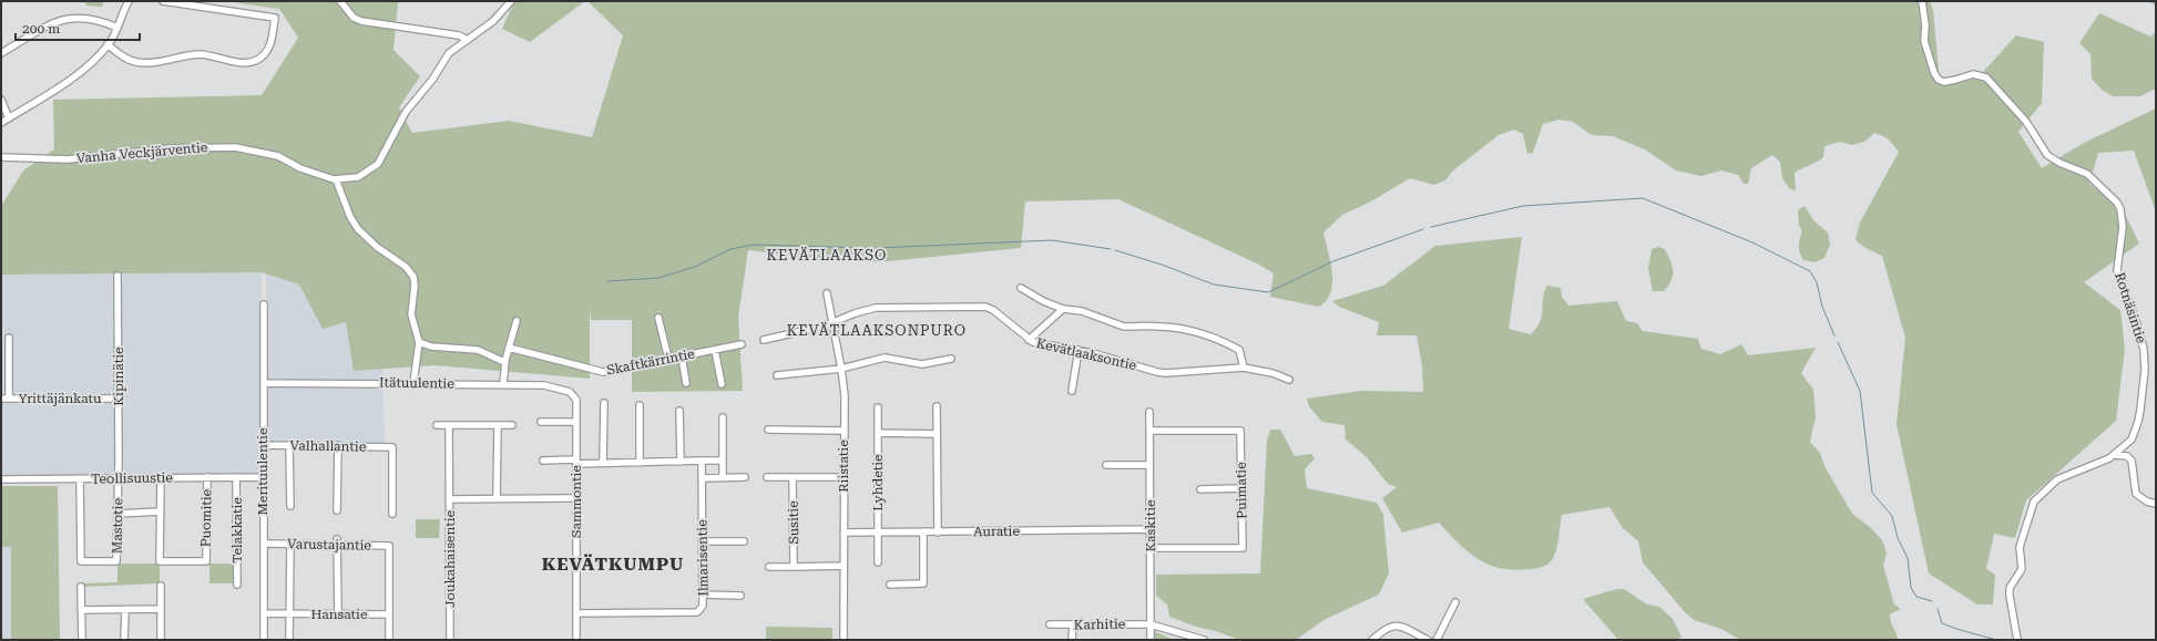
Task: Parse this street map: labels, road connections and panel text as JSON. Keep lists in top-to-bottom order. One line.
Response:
{"streets":{"street":["Vanha Veckjärventie","Rotnäsintie","Kevätlaaksontie","Skaftkärrintie","Kipinätie","Itätuulentie","Yrittäjänkatu","Valhallantie","Riistatie","Merituulentie","Teollisuustie","Lyhdetie","Puimatie","Sammontie","Puomitie","Susitie","Mastotie","Kaskitie","Telakkatie","Auratie","Varustajantie","Ilmarisentie","Joukahaisentie","Hansatie","Karhitie"]},"crossings":[["Kevätlaaksontie","Riistatie"],["Kipinätie","Yrittäjänkatu"],["Kipinätie","Teollisuustie"],["Kipinätie","Mastotie"],["Itätuulentie","Merituulentie"],["Itätuulentie","Sammontie"],["Valhallantie","Merituulentie"],["Riistatie","Auratie"],["Merituulentie","Teollisuustie"],["Merituulentie","Hansatie"],["Teollisuustie","Puomitie"],["Teollisuustie","Mastotie"],["Teollisuustie","Telakkatie"],["Lyhdetie","Auratie"],["Puimatie","Kaskitie"],["Sammontie","Ilmarisentie"],["Sammontie","Joukahaisentie"],["Kaskitie","Auratie"],["Kaskitie","Karhitie"],["Varustajantie","Hansatie"]],"districts":["KEVÄTLAAKSO","KEVÄTLAAKSONPURO","KEVÄTKUMPU"],"scale_bar":"200 m"}
